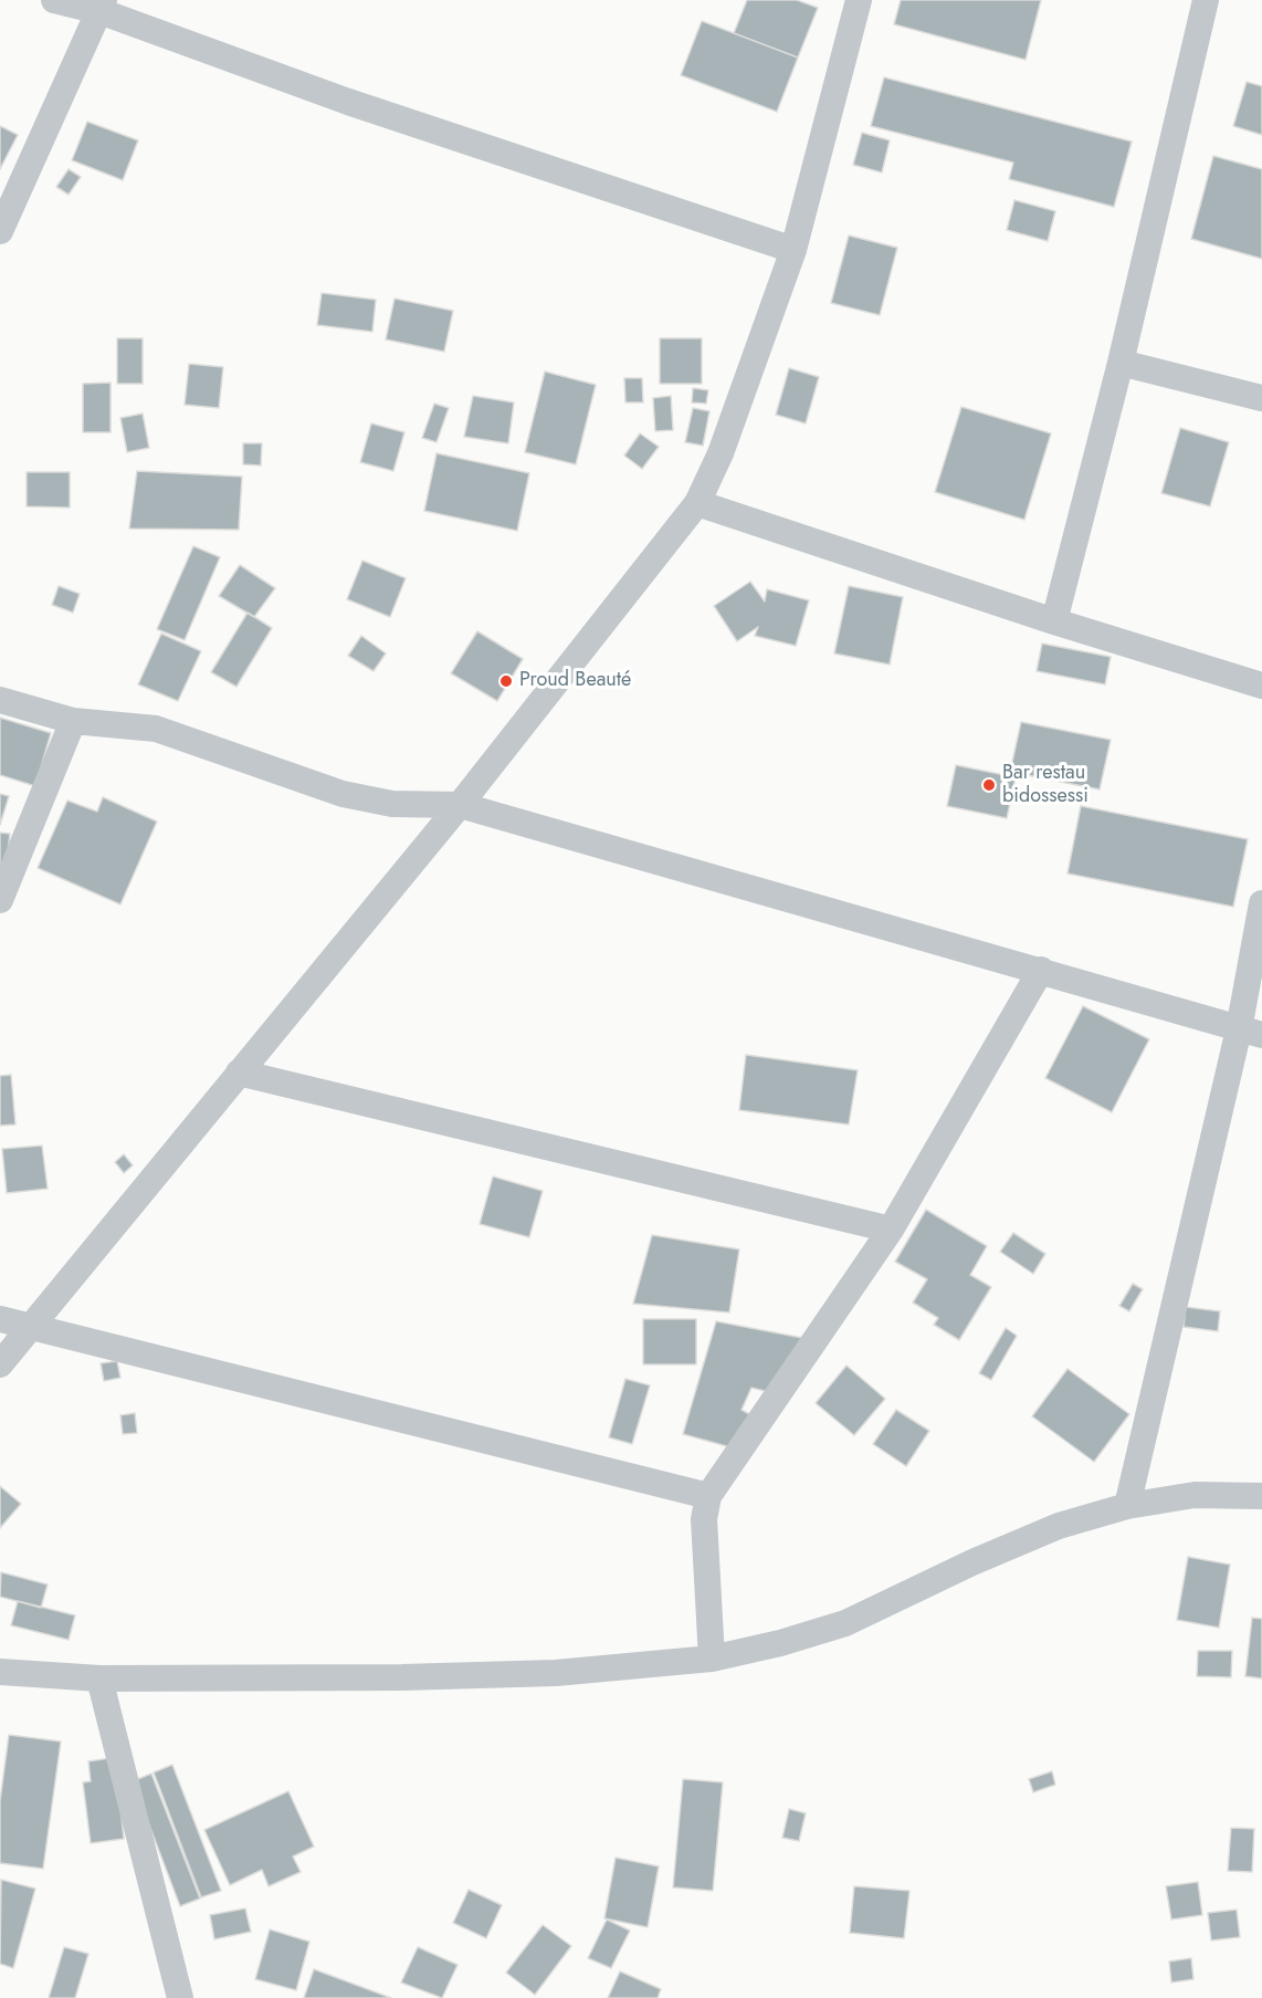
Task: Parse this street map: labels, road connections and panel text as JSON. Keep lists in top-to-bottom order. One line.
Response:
{"places":["Proud Beauté","Bar restau bidossessi"]}
